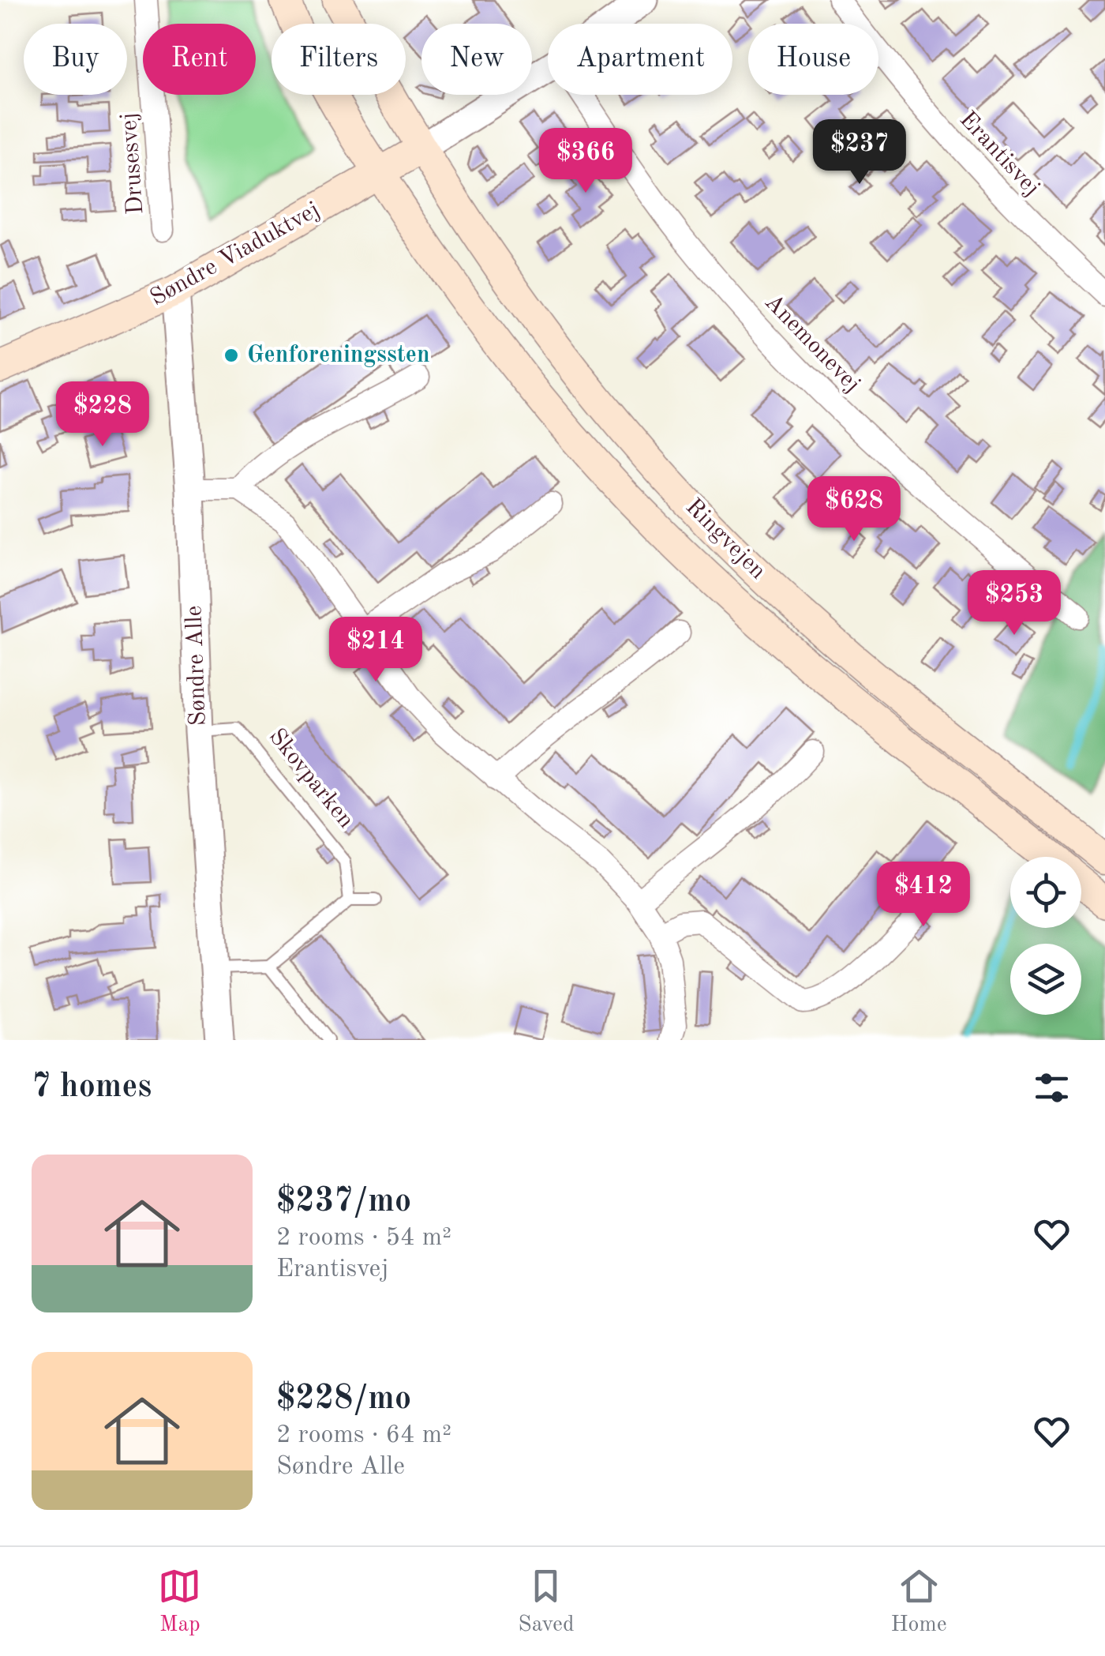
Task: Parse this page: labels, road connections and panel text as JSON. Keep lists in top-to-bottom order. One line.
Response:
{"streets":{"main road":["Søndre Viaduktvej","Ringvejen"],"street":["Erantisvej","Drusesvej","Anemonevej","Søndre Alle"],"lane":["Skovparken"]},"crossings":[["Søndre Viaduktvej","Ringvejen"],["Søndre Viaduktvej","Søndre Alle"],["Søndre Alle","Skovparken"]],"places":["Genforeningssten"],"page":{"chip":["Buy","Rent","Filters","New","Apartment","House"],"price":["$237","$366","$228","$628","$253","$214","$412"],"heading":"7 homes","list":[{"name":"$237/mo","note":"2 rooms · 54 m² · Erantisvej"},{"name":"$228/mo","note":"2 rooms · 64 m² · Søndre Alle"}],"tabs":["Map","Saved","Home"]}}
